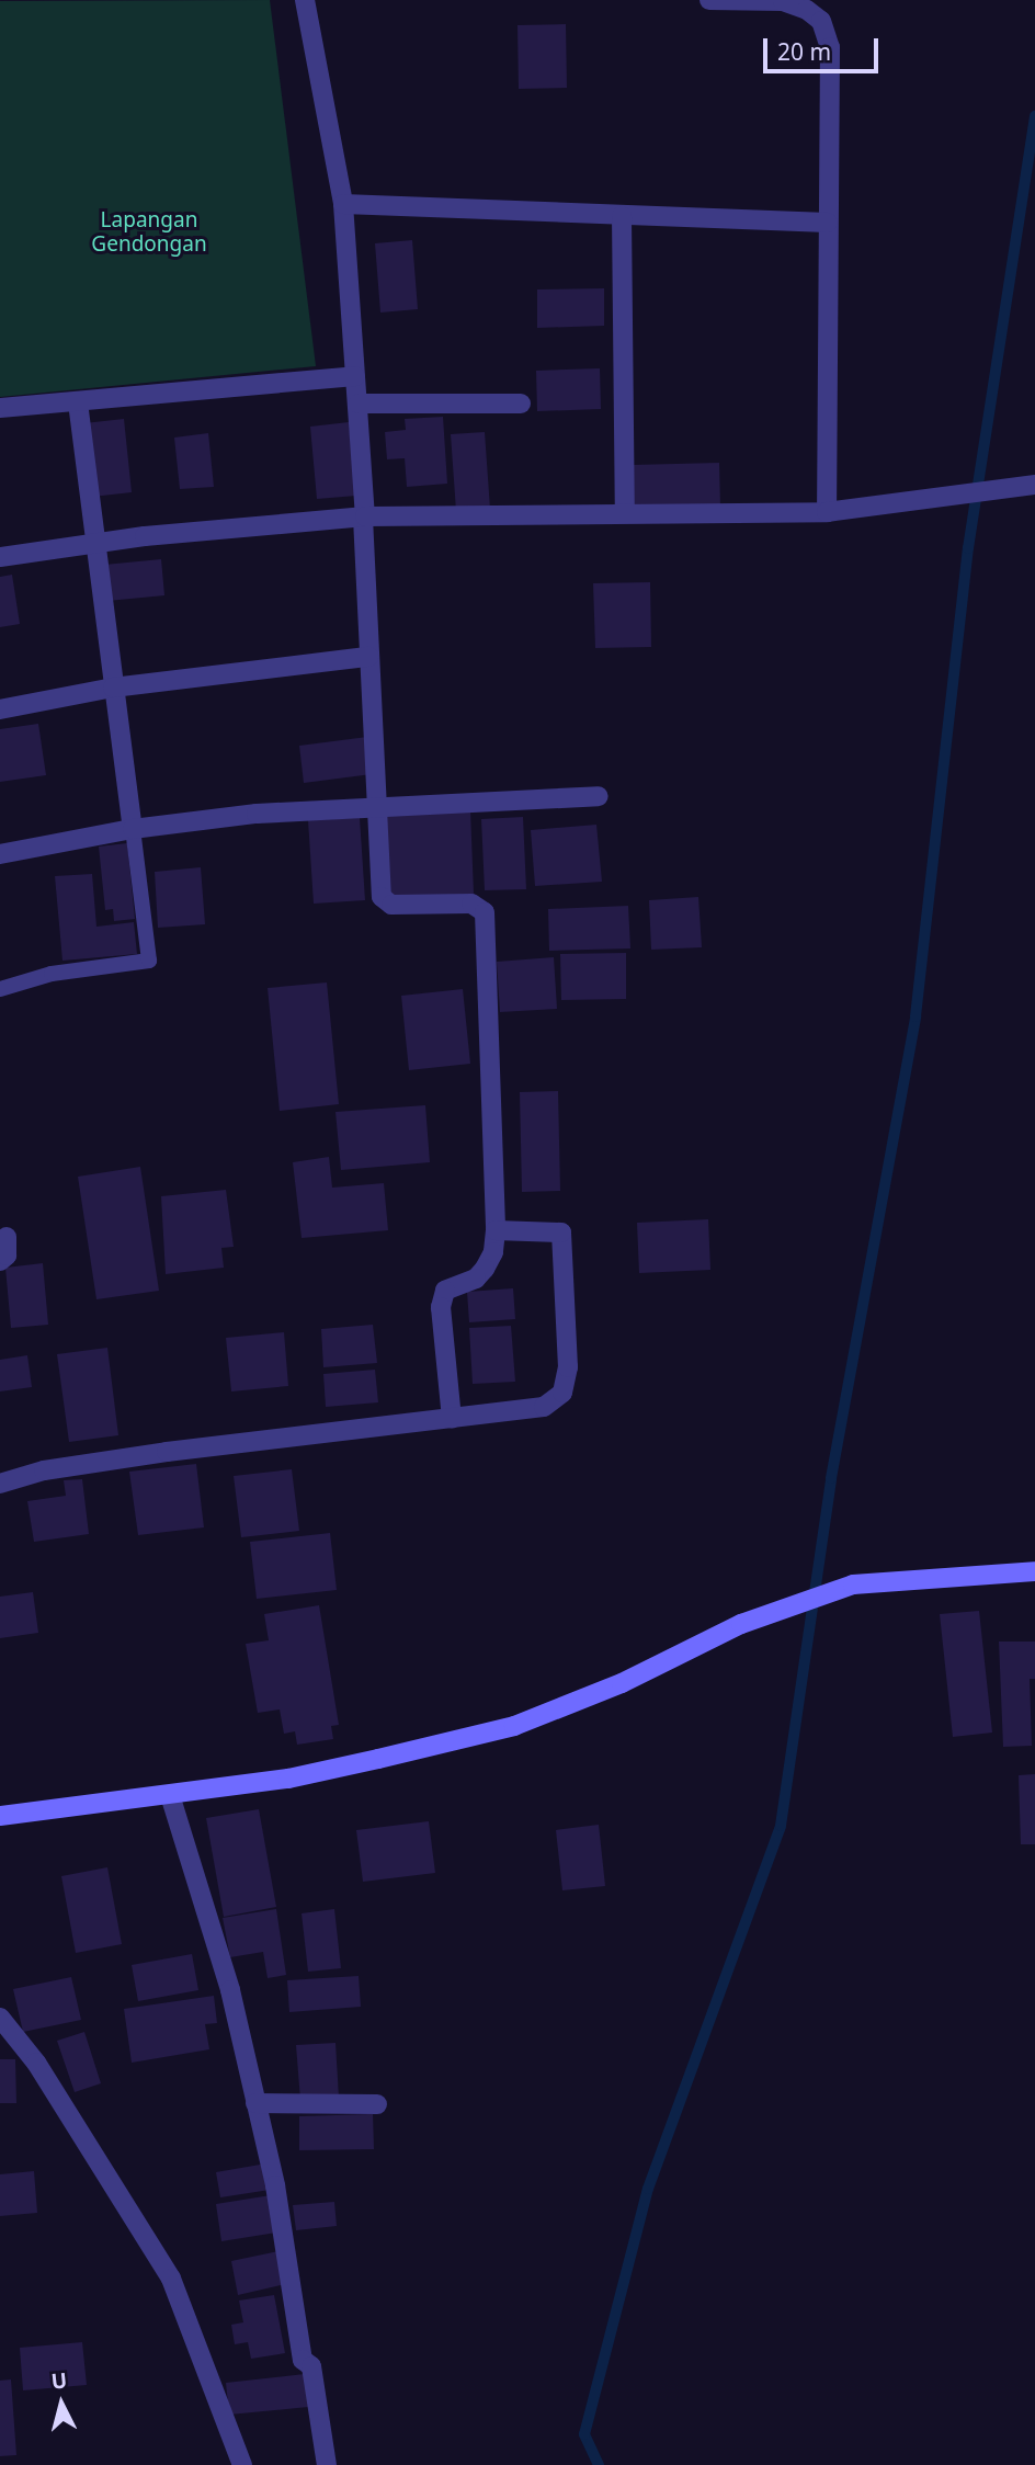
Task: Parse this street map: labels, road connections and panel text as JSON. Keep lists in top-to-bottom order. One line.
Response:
{"parks":["Lapangan Gendongan"],"scale_bar":"20 m","north":"top"}
